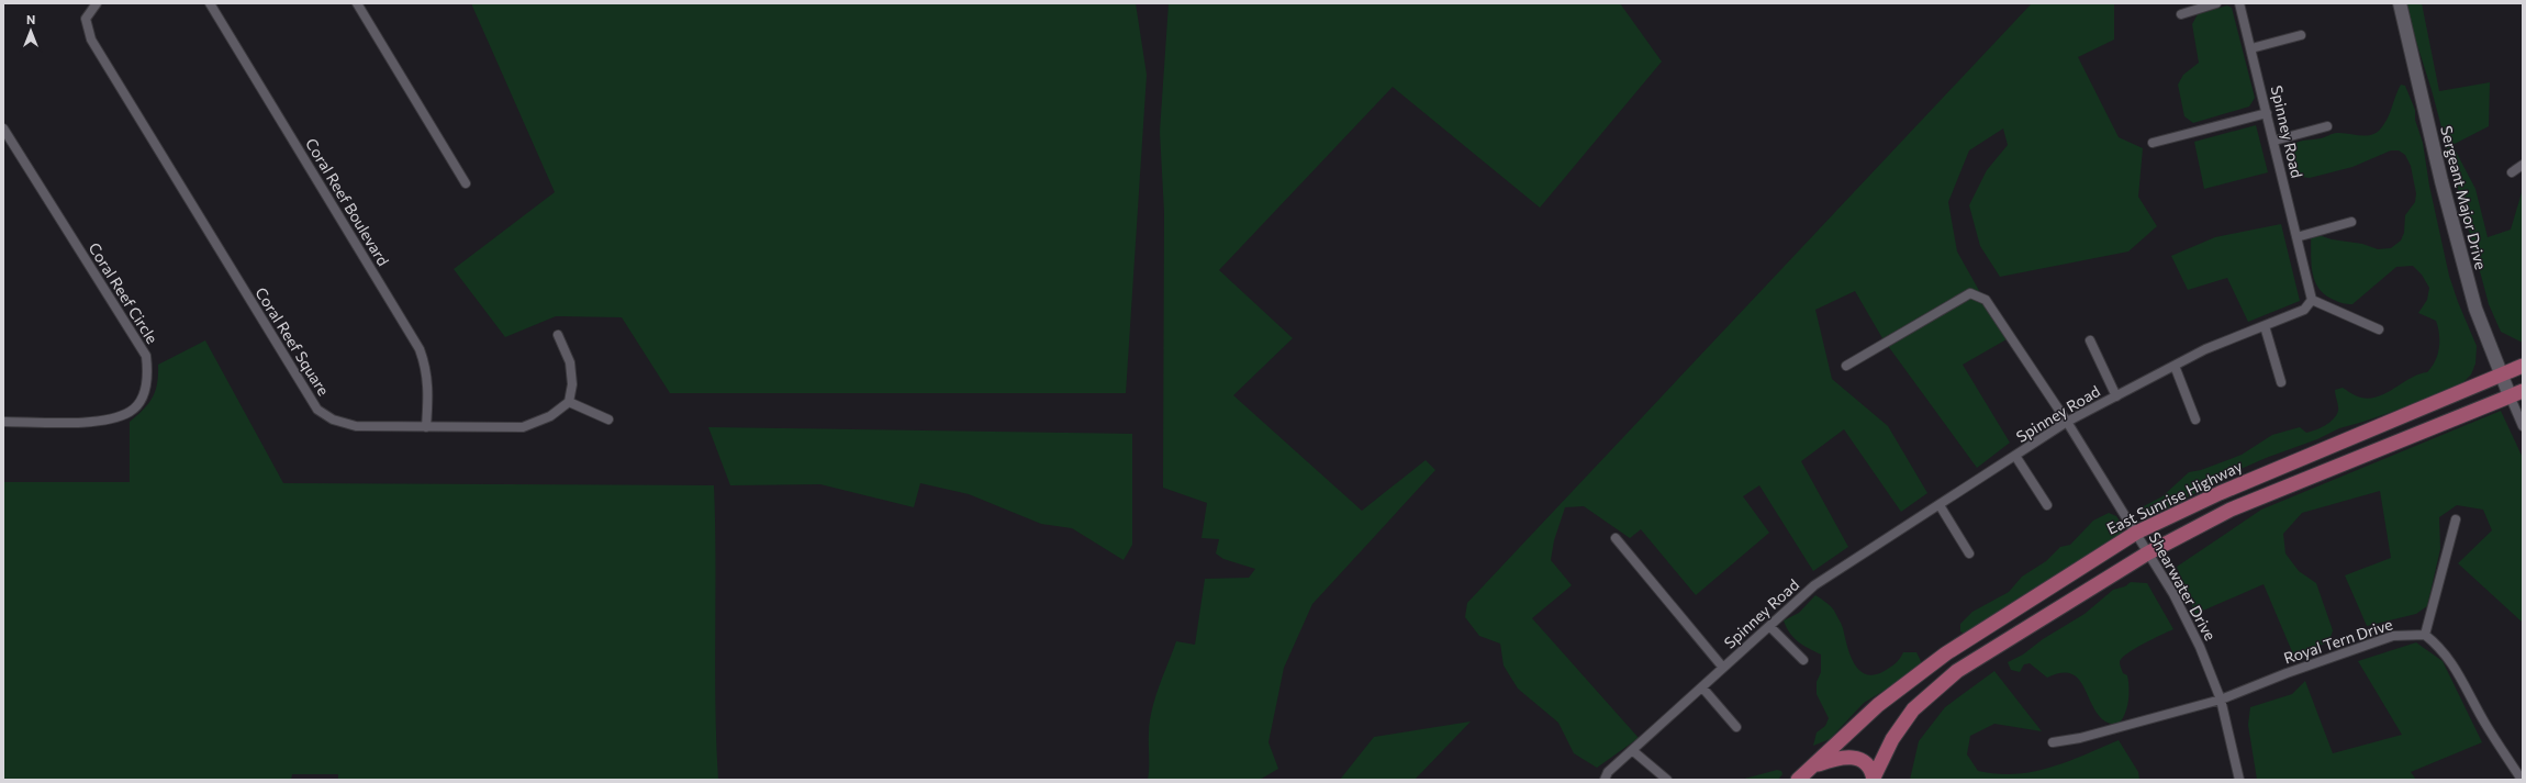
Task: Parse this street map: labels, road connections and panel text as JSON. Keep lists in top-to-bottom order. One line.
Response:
{"streets":{"main road":["East Sunrise Highway"],"street":["Spinney Road","Sergeant Major Drive","Coral Reef Boulevard","Coral Reef Circle","Coral Reef Square","Shearwater Drive","Royal Tern Drive"]},"crossings":[["Spinney Road","Shearwater Drive"],["Sergeant Major Drive","East Sunrise Highway"],["Coral Reef Boulevard","Coral Reef Square"],["East Sunrise Highway","Shearwater Drive"],["Shearwater Drive","Royal Tern Drive"]],"north":"top"}
